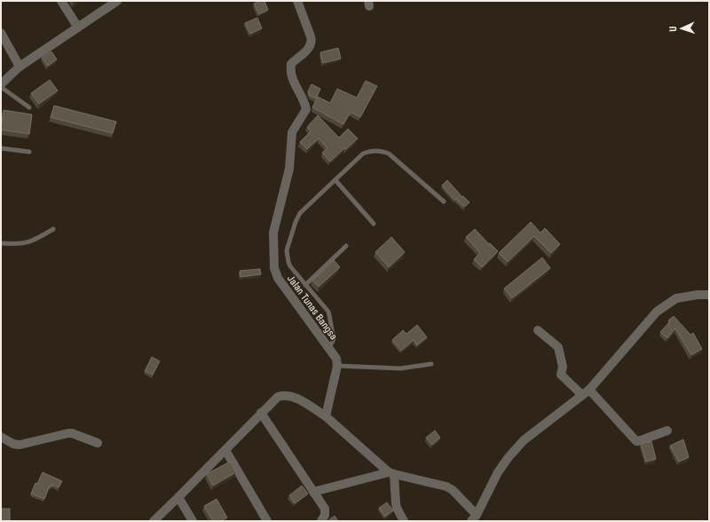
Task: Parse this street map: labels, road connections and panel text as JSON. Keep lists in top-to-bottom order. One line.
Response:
{"streets":{"street":["Jalan Tunas Bangsa"]},"north":"left"}
